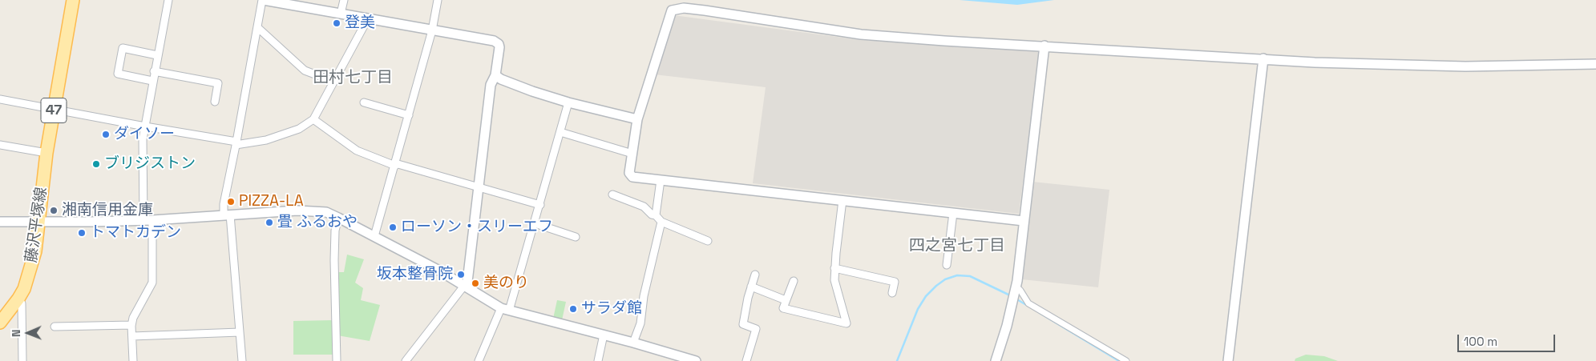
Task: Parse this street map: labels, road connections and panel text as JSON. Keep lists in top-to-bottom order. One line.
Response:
{"streets":{"main road":["47","藤沢平塚線"]},"districts":["田村七丁目","四之宮七丁目"],"places":["登美","ダイソー","ブリジストン","PIZZA-LA","湘南信用金庫","畳 ふるおや","ローソン・スリーエフ","トマトカデン","坂本整骨院","美のり","サラダ館"],"scale_bar":"100 m","north":"left"}
